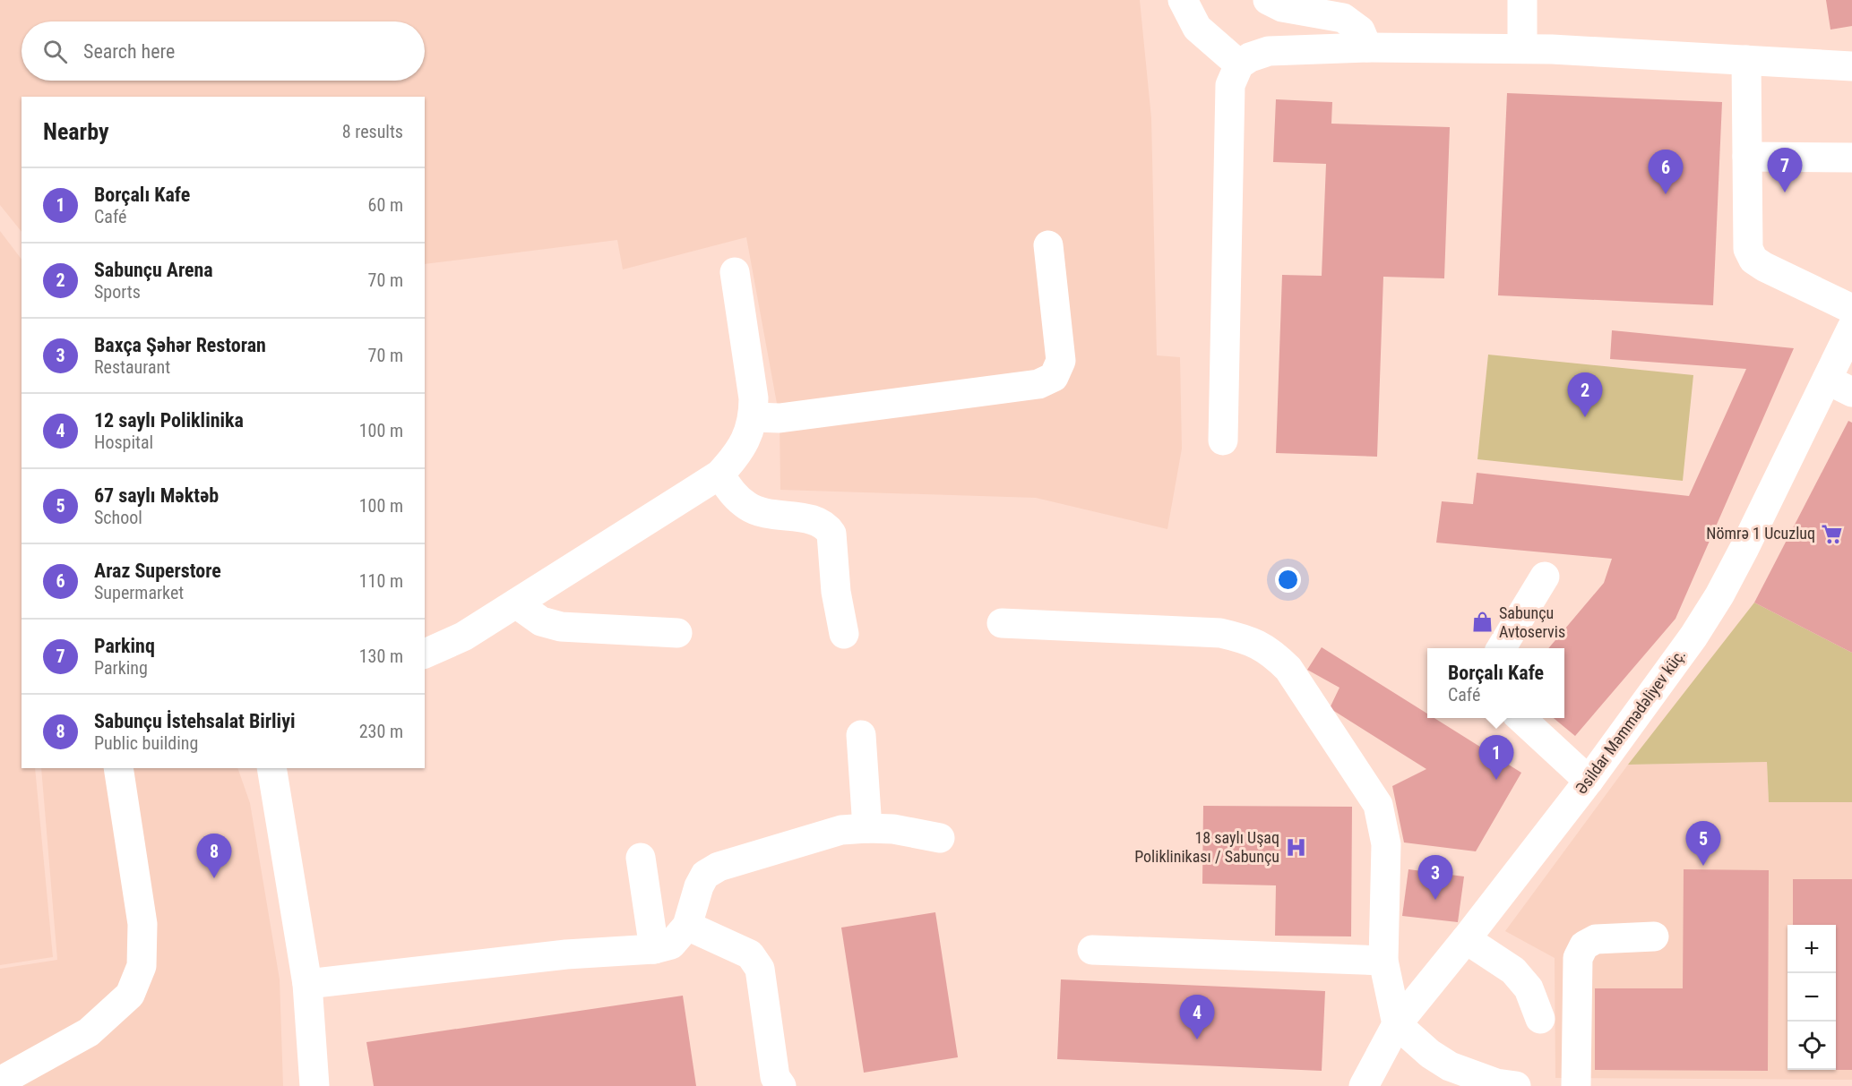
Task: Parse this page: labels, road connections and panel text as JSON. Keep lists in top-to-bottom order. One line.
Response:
{"streets":{"street":["Əsildar Məmmədəliyev küç."]},"places":{"supermarket":["Nömrə 1 Ucuzluq"],"shop":["Sabunçu Avtoservis"],"hospital":["18 saylı Uşaq Poliklinikası / Sabunçu"]},"page":{"search":"Search here","heading":["Nearby","8 results"],"pins":["7","6","2","1","5","8","3","4"],"list":[{"mark":"1","name":"Borçalı Kafe","note":"Café","value":"60 m"},{"mark":"2","name":"Sabunçu Arena","note":"Sports","value":"70 m"},{"mark":"3","name":"Baxça Şəhər Restoran","note":"Restaurant","value":"70 m"},{"mark":"4","name":"12 saylı Poliklinika","note":"Hospital","value":"100 m"},{"mark":"5","name":"67 saylı Məktəb","note":"School","value":"100 m"},{"mark":"6","name":"Araz Superstore","note":"Supermarket","value":"110 m"},{"mark":"7","name":"Parkinq","note":"Parking","value":"130 m"},{"mark":"8","name":"Sabunçu İstehsalat Birliyi","note":"Public building","value":"230 m"}],"popup":["Borçalı Kafe","Café"],"map_buttons":["+","−"]}}
